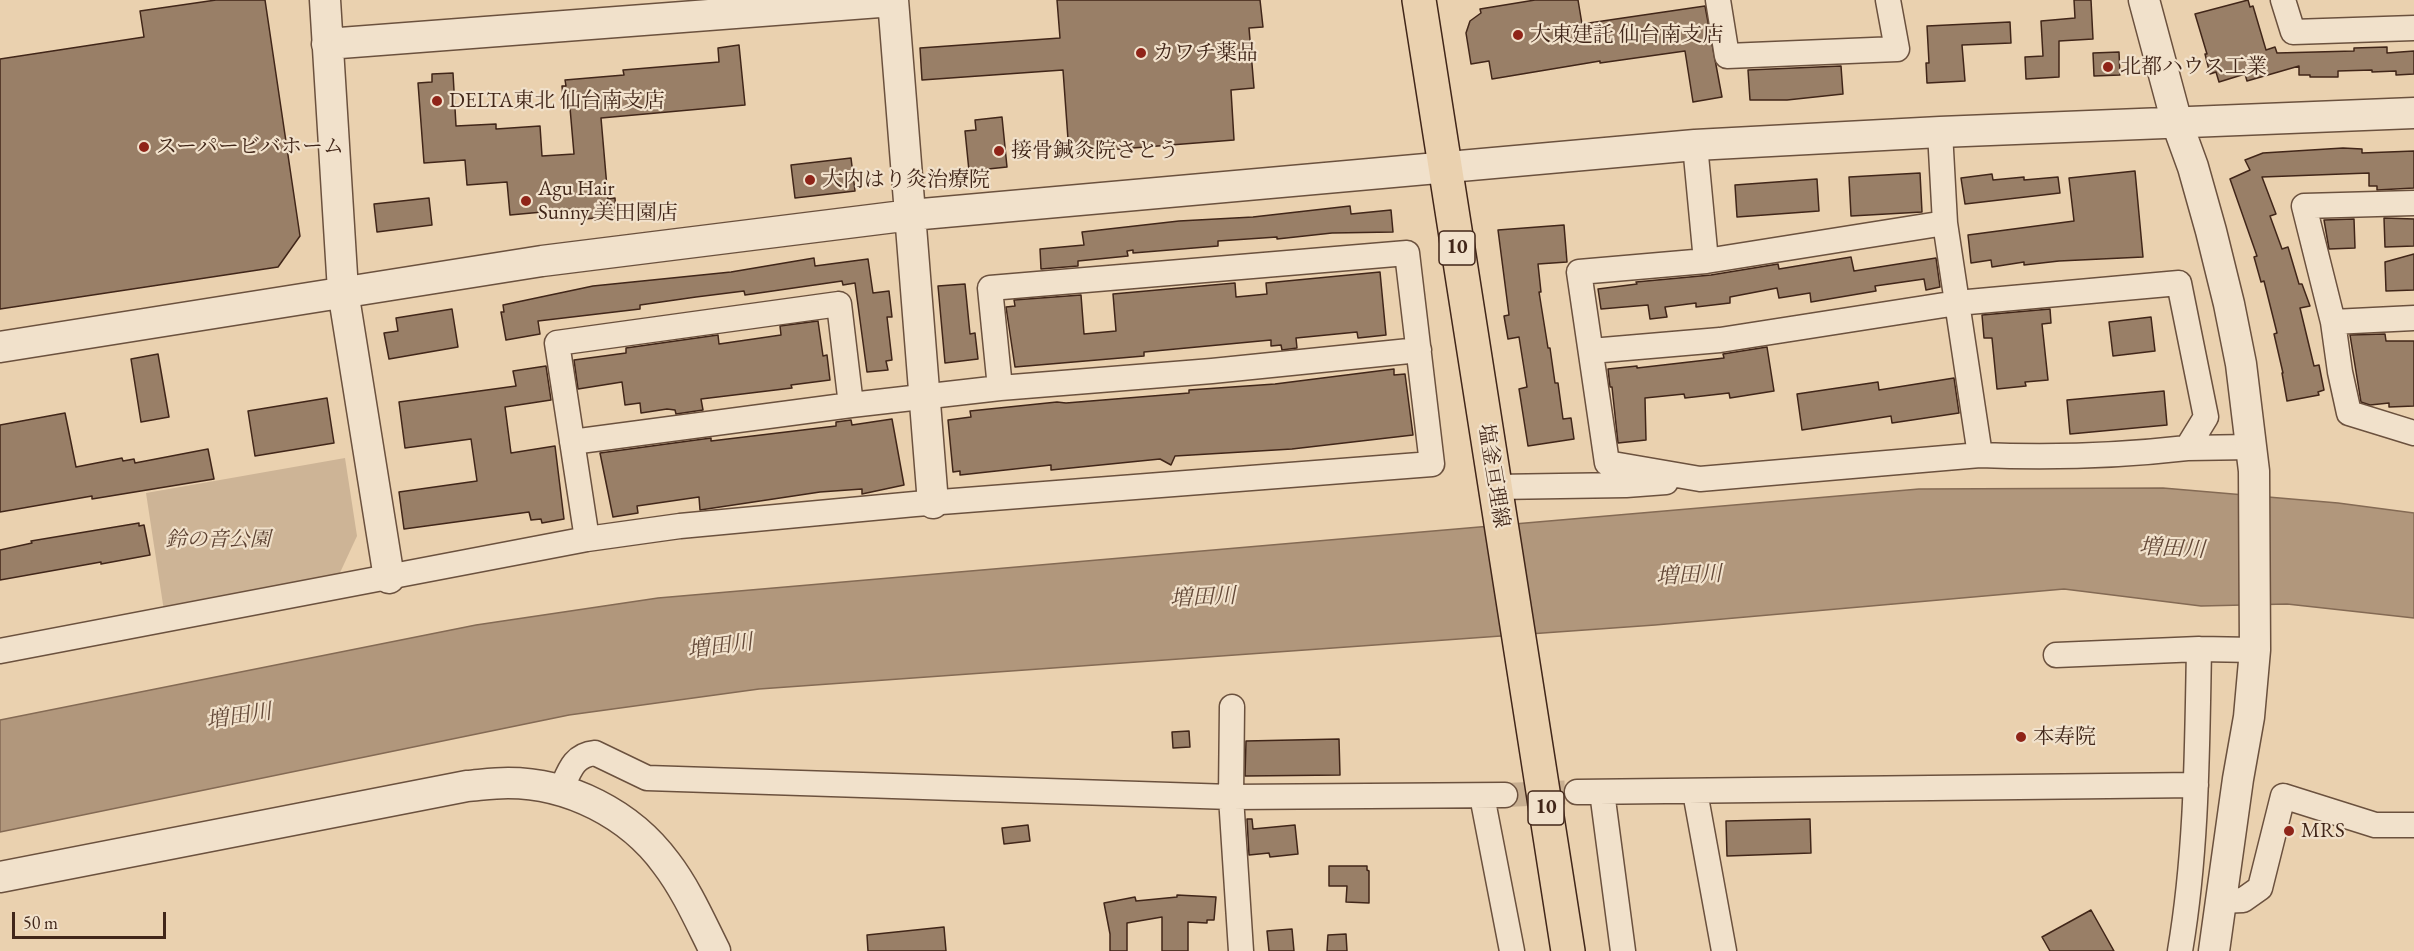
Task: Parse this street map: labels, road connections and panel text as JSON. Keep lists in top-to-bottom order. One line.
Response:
{"streets":{"main road":["10","塩釜亘理線"]},"water":["増田川"],"parks":["鈴の音公園"],"places":["大東建託 仙台南支店","カワチ薬品","北都ハウス工業","DELTA東北 仙台南支店","スーパービバホーム","接骨鍼灸院さとう","大内はり灸治療院","Agu Hair Sunny 美田園店","本寿院","MRS"],"scale_bar":"50 m"}
